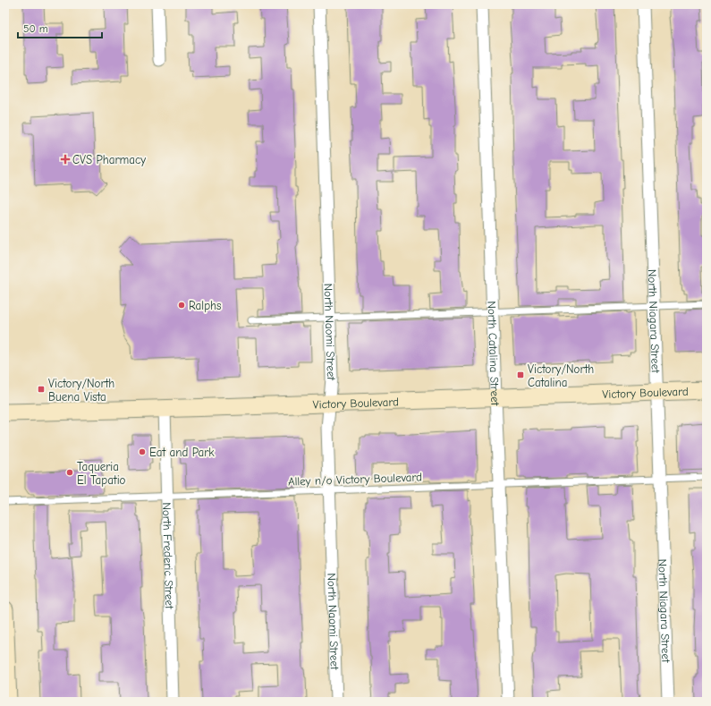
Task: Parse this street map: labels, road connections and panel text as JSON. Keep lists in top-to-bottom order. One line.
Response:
{"streets":{"main road":["Victory Boulevard"],"street":["North Niagara Street","North Naomi Street","North Catalina Street","North Frederic Street"],"lane":["Alley n/o Victory Boulevard"]},"crossings":[["North Niagara Street","Victory Boulevard"],["North Niagara Street","Alley n/o Victory Boulevard"],["North Naomi Street","Victory Boulevard"],["North Naomi Street","Alley n/o Victory Boulevard"],["North Catalina Street","Victory Boulevard"],["North Catalina Street","Alley n/o Victory Boulevard"],["Victory Boulevard","North Frederic Street"],["Alley n/o Victory Boulevard","North Frederic Street"]],"places":{"health":["CVS Pharmacy"],"other":["Ralphs","Eat and Park","Taqueria El Tapatio"],"transit":["Victory/North Catalina","Victory/North Buena Vista"]},"scale_bar":"50 m"}
